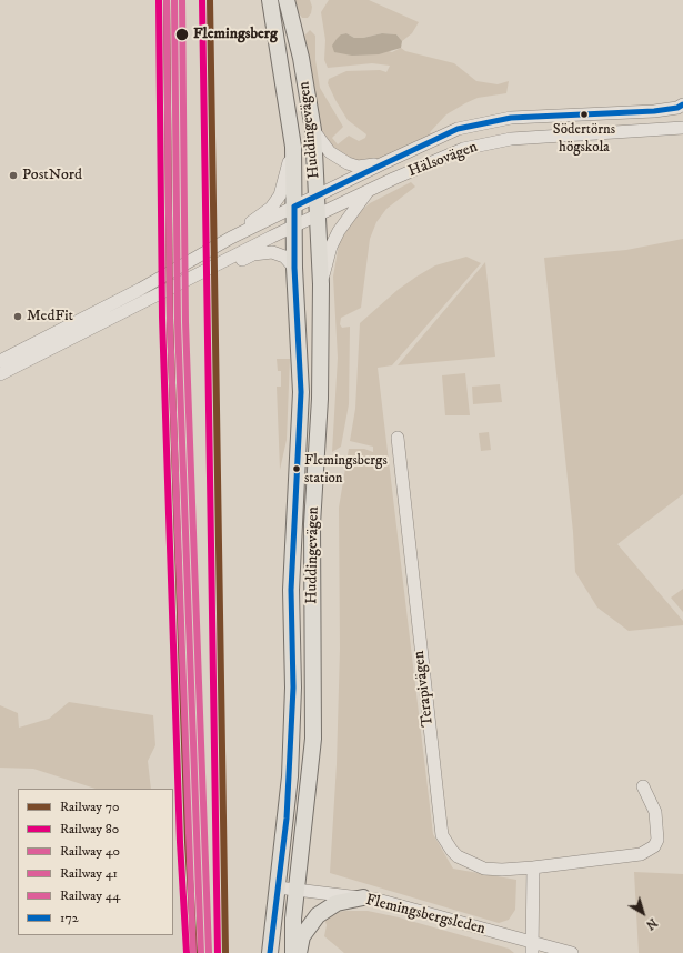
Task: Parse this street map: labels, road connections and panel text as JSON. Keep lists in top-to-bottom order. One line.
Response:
{"streets":{"main road":["Huddingevägen"],"street":["Hälsovägen","Terapivägen","Flemingsbergsleden"]},"crossings":[["Huddingevägen","Hälsovägen"],["Huddingevägen","Flemingsbergsleden"]],"places":["Flemingsberg","Södertörns högskola","PostNord","MedFit","Flemingsbergs station"],"lines":["rail line 70","rail line 80","rail line 40","rail line 41","rail line 44","transit line 172"],"legend":["Railway 70","Railway 80","Railway 40","Railway 41","Railway 44","172"],"north":"bottom right"}
